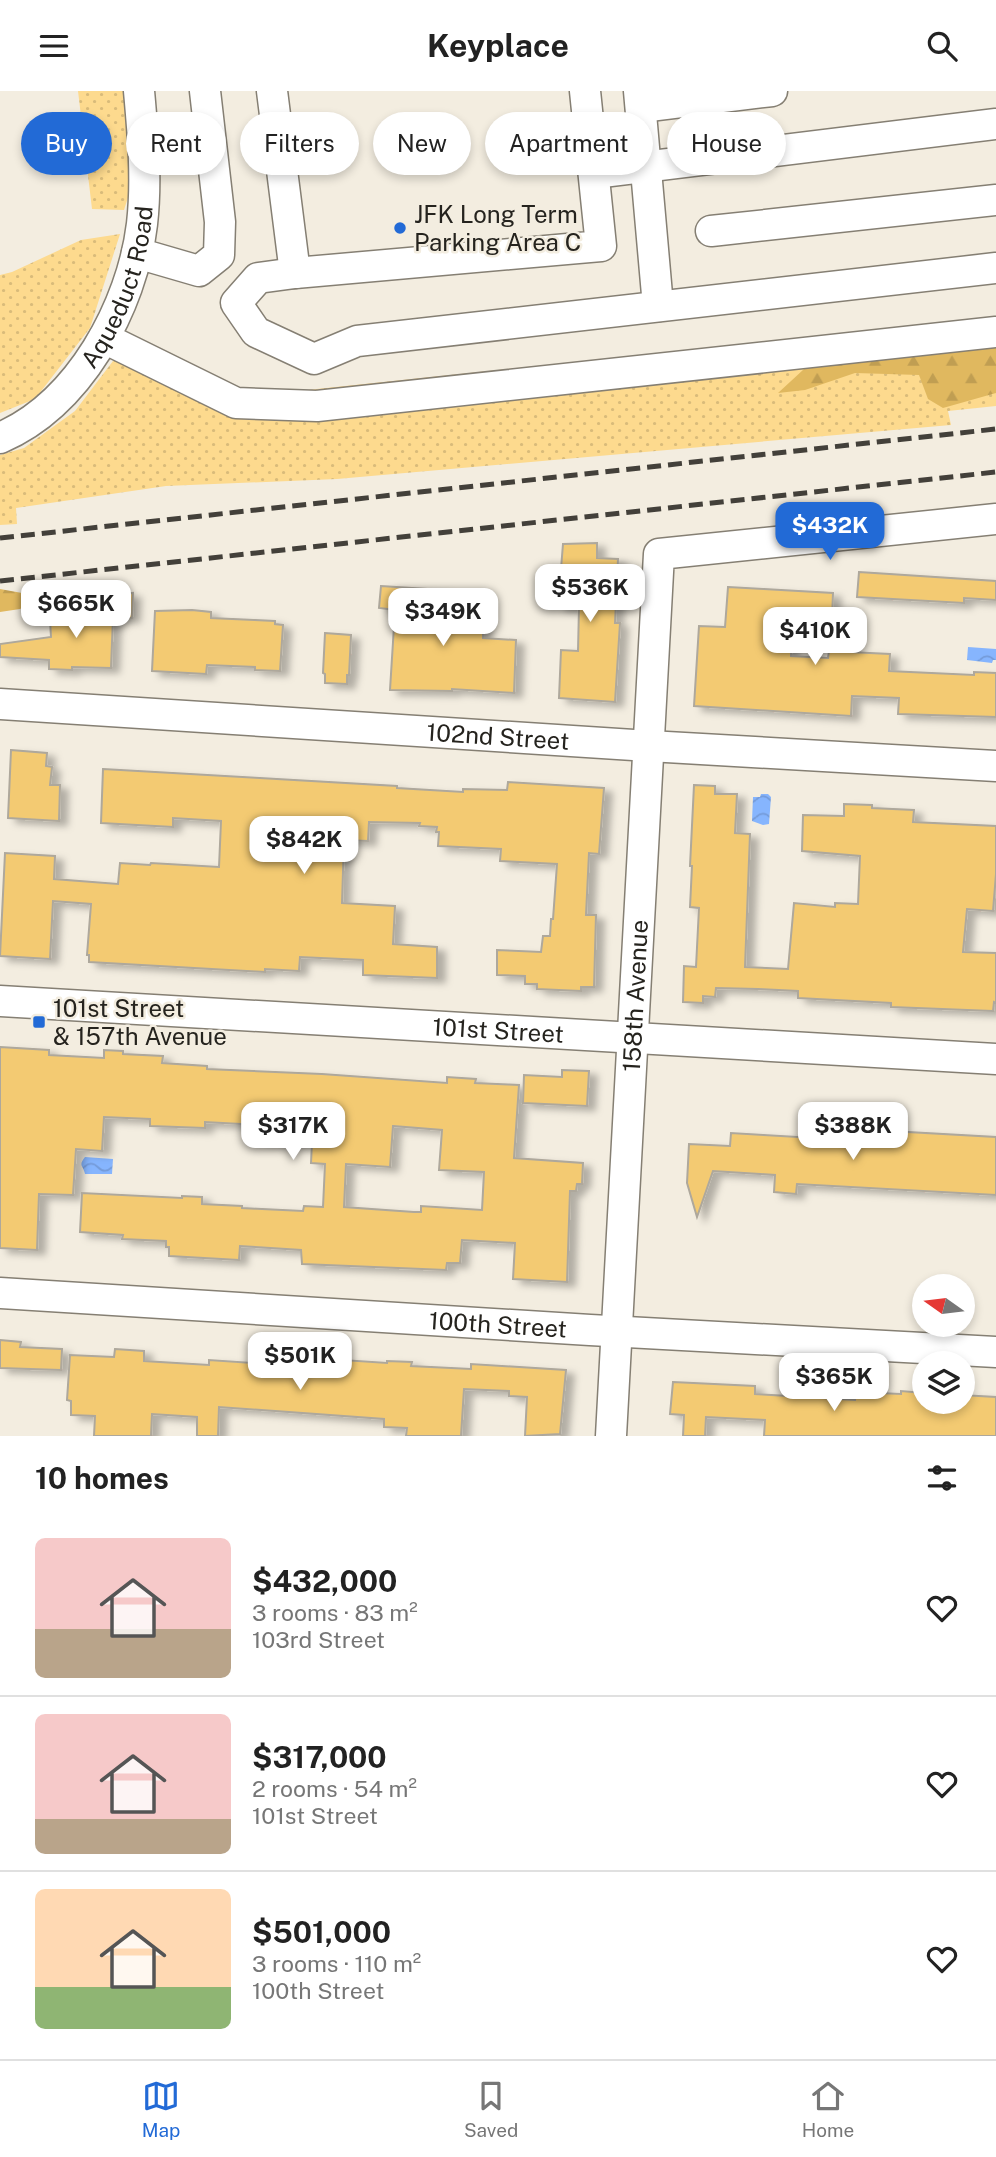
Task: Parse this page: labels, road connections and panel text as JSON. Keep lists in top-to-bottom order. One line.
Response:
{"streets":{"street":["Aqueduct Road","102nd Street","158th Avenue","101st Street","100th Street"]},"crossings":[["102nd Street","158th Avenue"],["158th Avenue","101st Street"],["158th Avenue","100th Street"]],"places":{"other":["JFK Long Term Parking Area C"],"transit":["101st Street & 157th Avenue"]},"north":"left","page":{"header":"Keyplace","chip":["Buy","Rent","Filters","New","Apartment","House"],"price":["$432K","$536K","$665K","$349K","$410K","$842K","$317K","$388K","$501K","$365K"],"heading":"10 homes","list":[{"name":"$432,000","note":"3 rooms · 83 m² · 103rd Street"},{"name":"$317,000","note":"2 rooms · 54 m² · 101st Street"},{"name":"$501,000","note":"3 rooms · 110 m² · 100th Street"}],"tabs":["Map","Saved","Home"]}}
